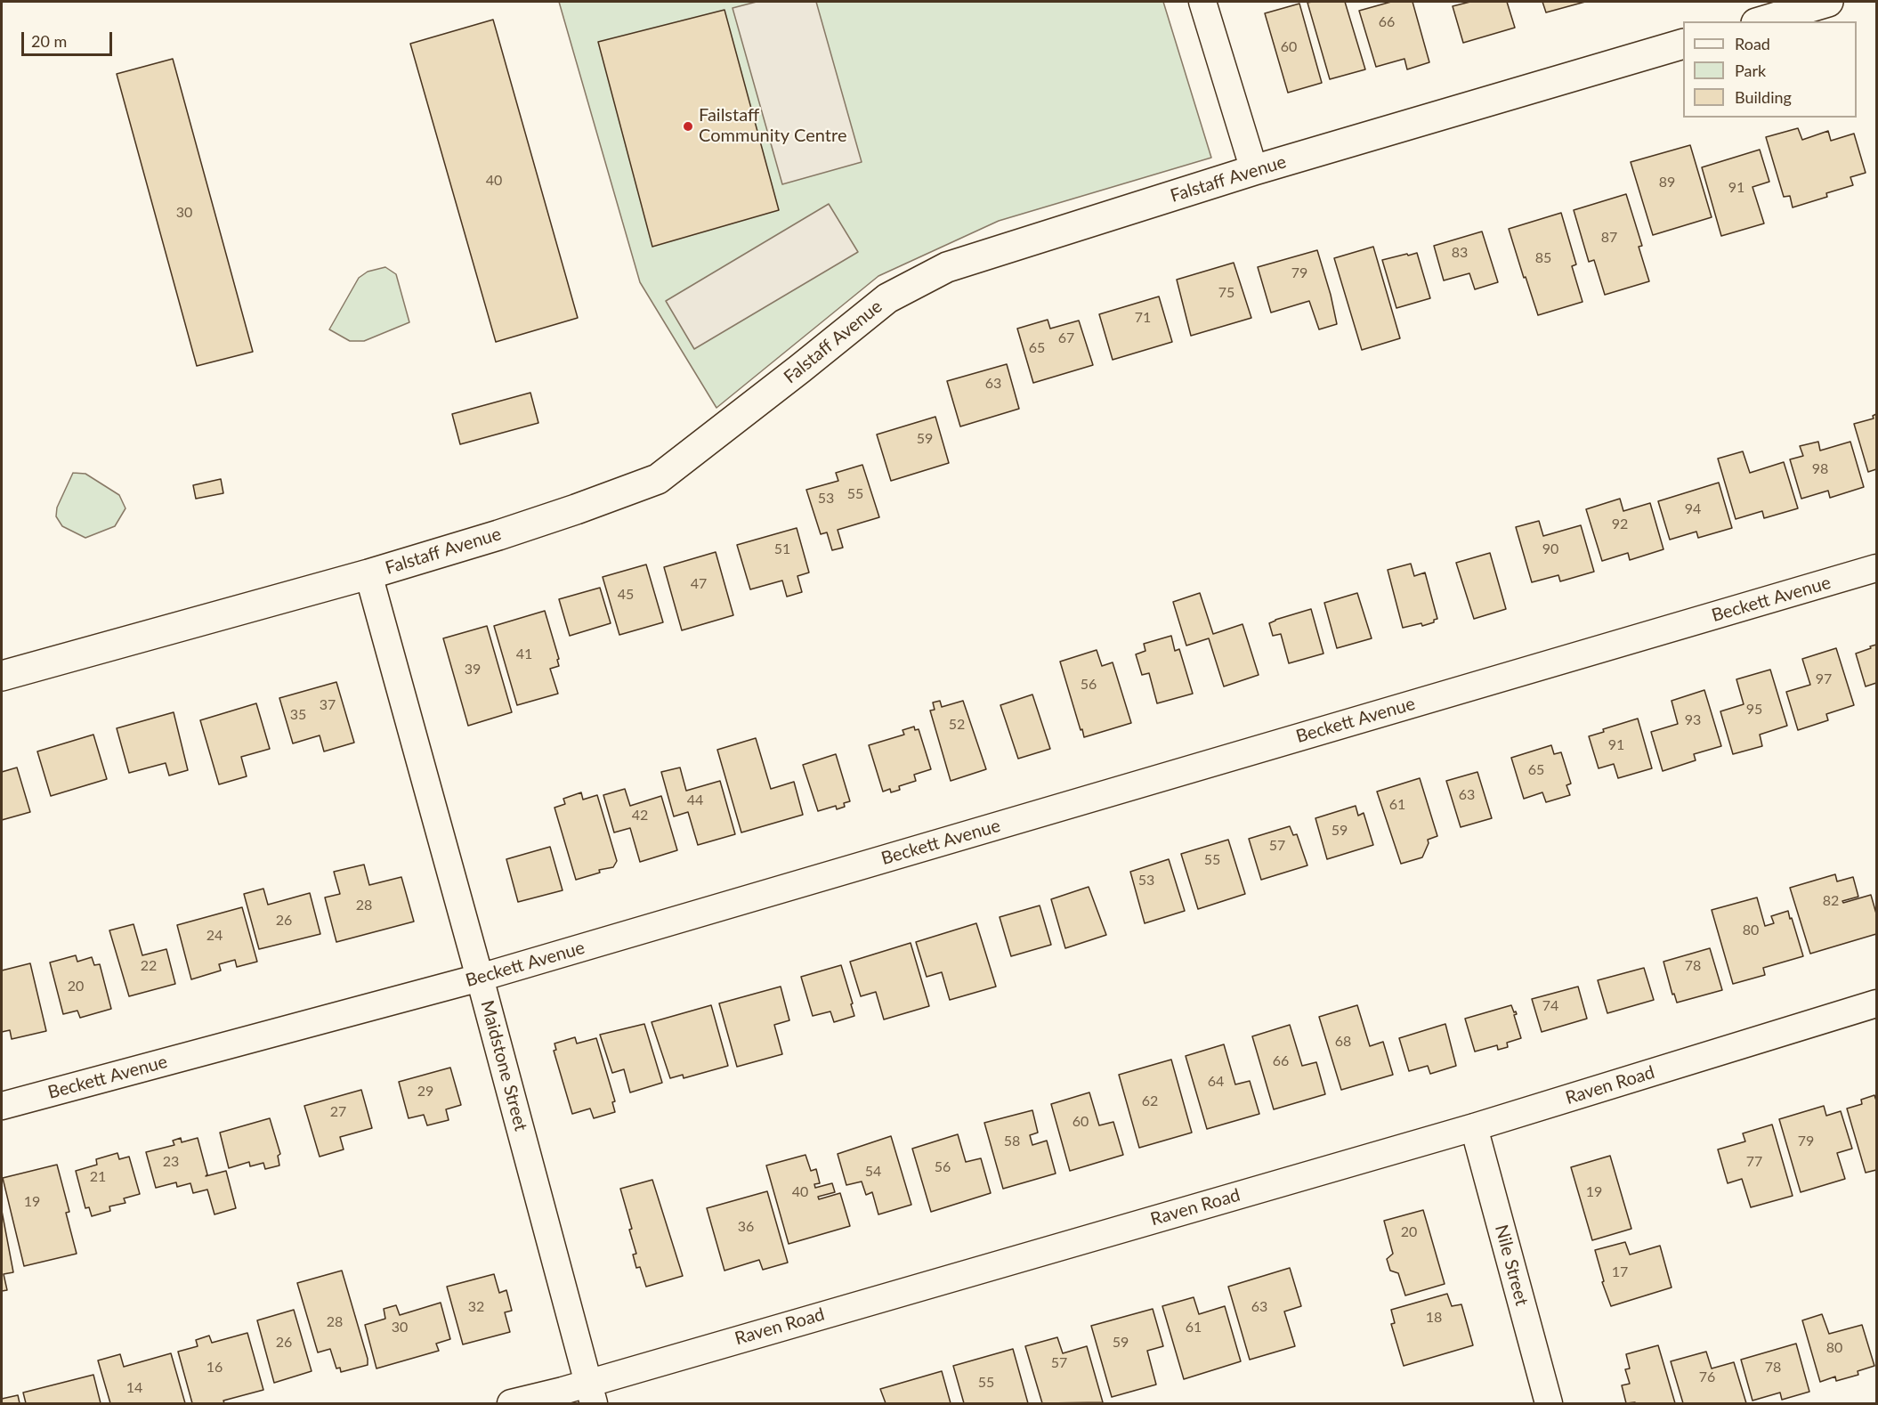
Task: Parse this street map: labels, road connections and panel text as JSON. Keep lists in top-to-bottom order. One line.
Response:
{"streets":{"street":["Falstaff Avenue","Beckett Avenue","Maidstone Street","Raven Road","Nile Street"]},"crossings":[["Falstaff Avenue","Maidstone Street"],["Beckett Avenue","Maidstone Street"],["Maidstone Street","Raven Road"],["Raven Road","Nile Street"]],"places":["Failstaff Community Centre"],"house_numbers":["66","60","40","89","91","30","87","83","85","79","75","71","67","65","63","59","98","55","53","94","92","51","90","47","45","41","39","97","56","37","95","35","93","52","91","65","63","44","61","42","59","57","55","53","82","28","26","80","24","22","78","20","74","68","66","64","29","62","27","60","58","79","23","77","56","54","21","40","19","19","36","20","17","32","63","18","28","30","61","26","59","80","57","16","78","76","55","14"],"legend":["Road","Park","Building"],"scale_bar":"20 m"}
